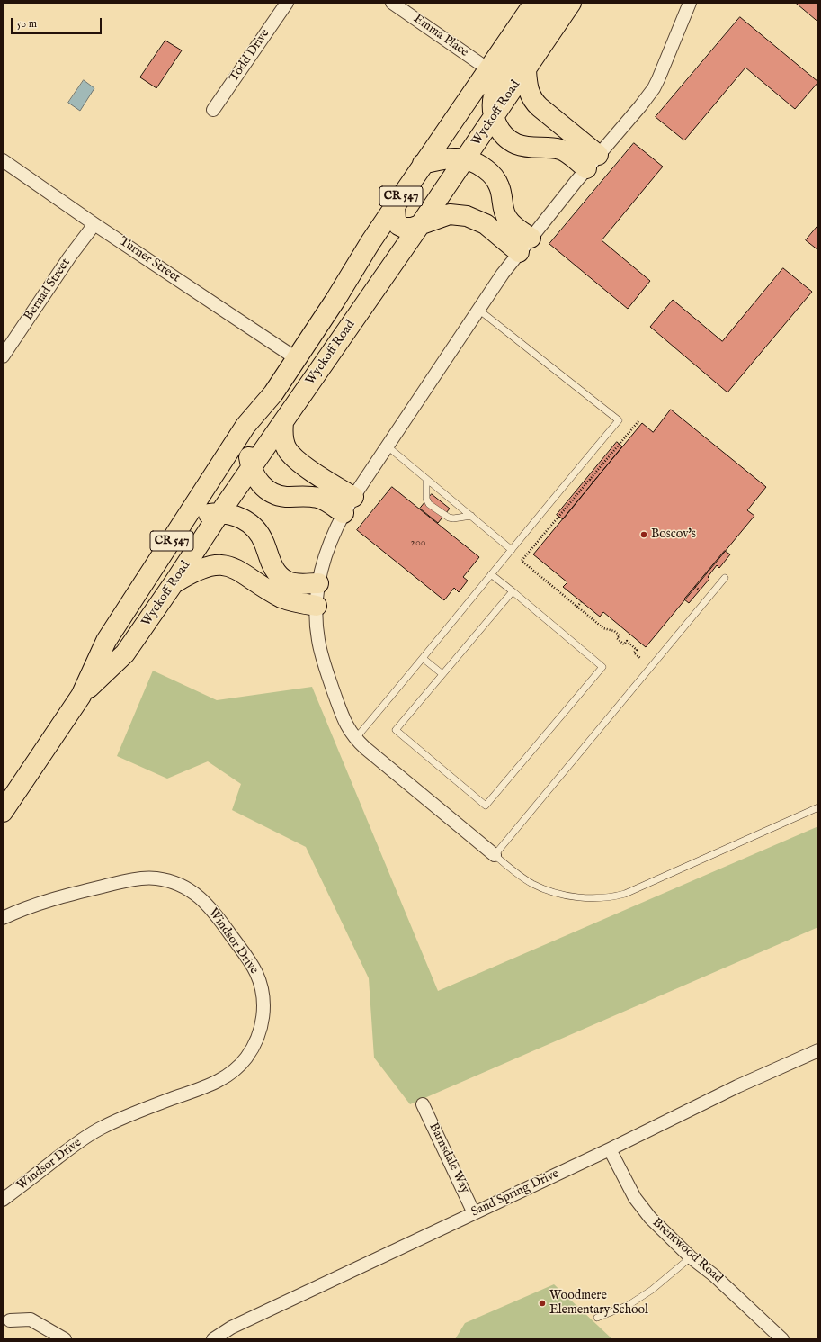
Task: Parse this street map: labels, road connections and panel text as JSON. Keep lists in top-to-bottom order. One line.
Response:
{"streets":{"main road":["Wyckoff Road","CR 547"],"street":["Emma Place","Todd Drive","Turner Street","Bernad Street","Windsor Drive","Barnsdale Way","Sand Spring Drive","Brentwood Road"]},"crossings":[["Emma Place","Wyckoff Road"],["Wyckoff Road","Turner Street"],["Turner Street","Bernad Street"],["Barnsdale Way","Sand Spring Drive"],["Sand Spring Drive","Brentwood Road"]],"places":["Boscov's","Woodmere Elementary School"],"house_numbers":["200"],"scale_bar":"50 m"}
